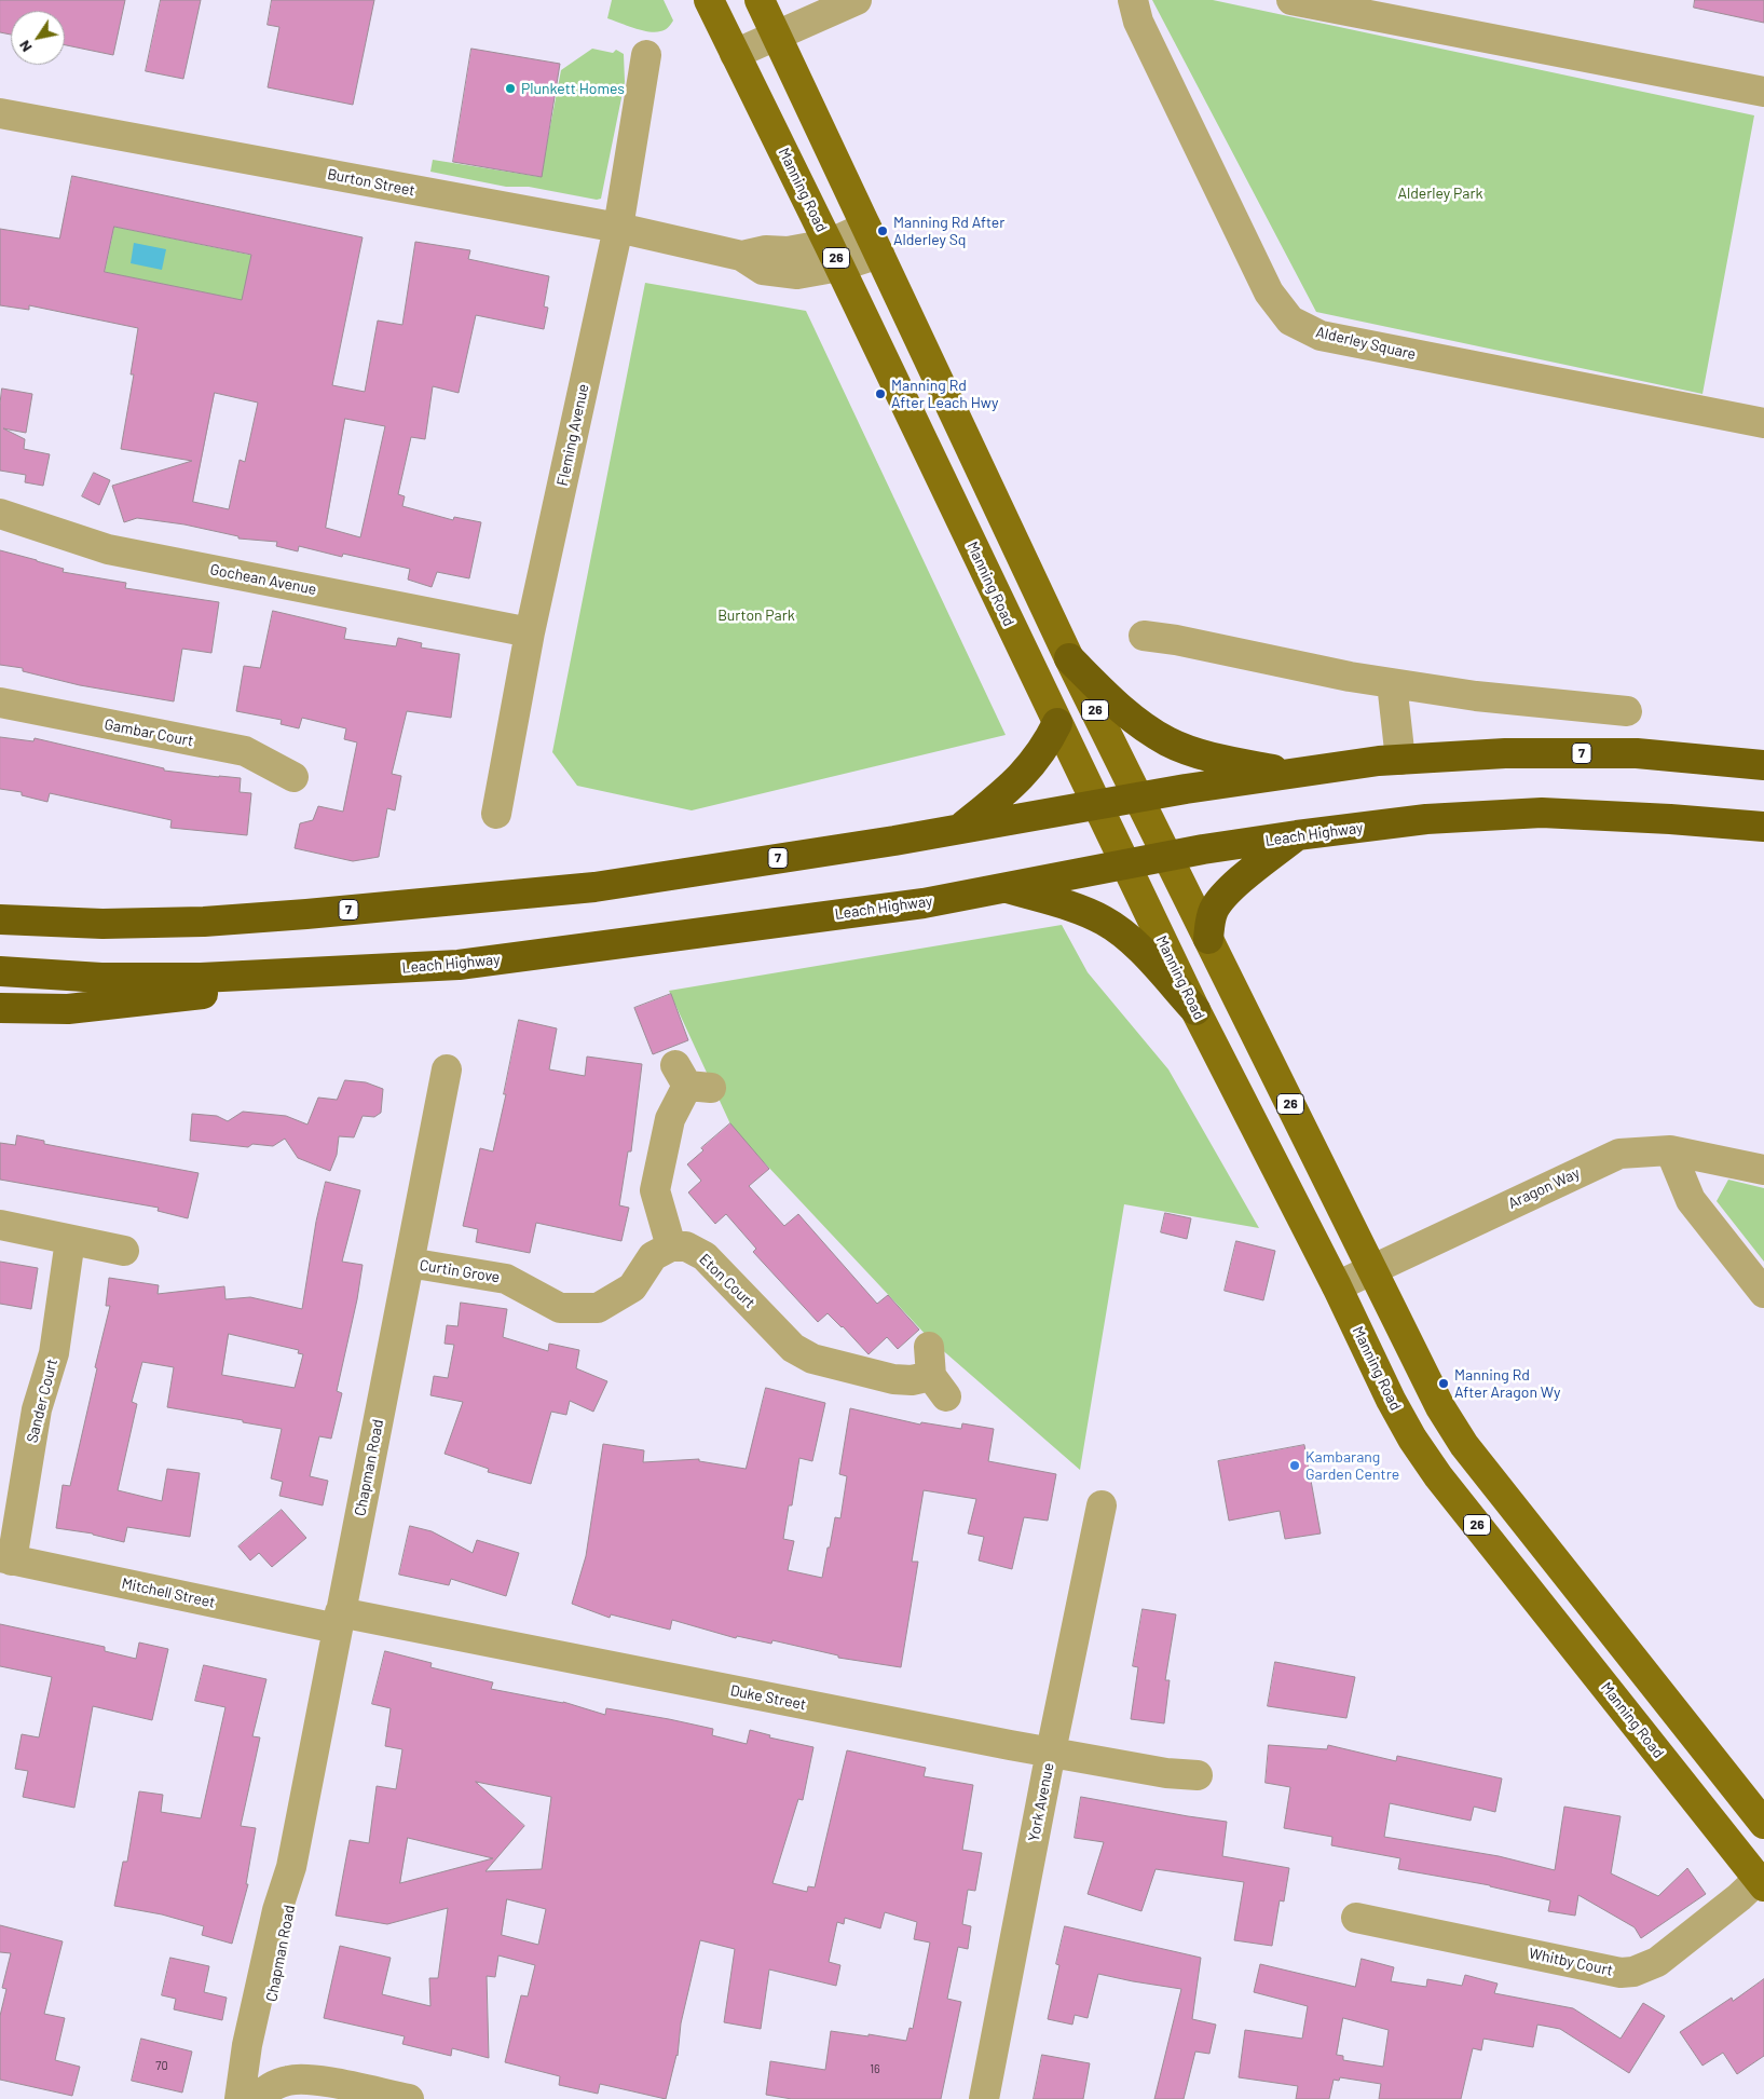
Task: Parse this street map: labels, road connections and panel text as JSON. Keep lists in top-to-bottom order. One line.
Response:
{"streets":{"highway":["7","Leach Highway"],"main road":["Manning Road","26"],"street":["Burton Street","Alderley Square","Fleming Avenue","Gochean Avenue","Gambar Court","Aragon Way","Curtin Grove","Eton Court","Sander Court","Chapman Road","Mitchell Street","Duke Street","York Avenue","Whitby Court"]},"crossings":[["Burton Street","Manning Road"],["Burton Street","26"],["Burton Street","Fleming Avenue"],["Manning Road","7"],["Manning Road","Leach Highway"],["Manning Road","Aragon Way"],["Manning Road","Whitby Court"],["26","7"],["26","Leach Highway"],["26","Aragon Way"],["Fleming Avenue","Gochean Avenue"],["Curtin Grove","Eton Court"],["Curtin Grove","Chapman Road"],["Sander Court","Mitchell Street"],["Chapman Road","Mitchell Street"],["Chapman Road","Duke Street"],["Mitchell Street","Duke Street"],["Duke Street","York Avenue"]],"parks":["Alderley Park","Burton Park"],"places":["Plunkett Homes","Manning Rd After Alderley Sq","Manning Rd After Leach Hwy","Manning Rd After Aragon Wy","Kambarang Garden Centre"],"house_numbers":["70","16"],"north":"bottom left"}
